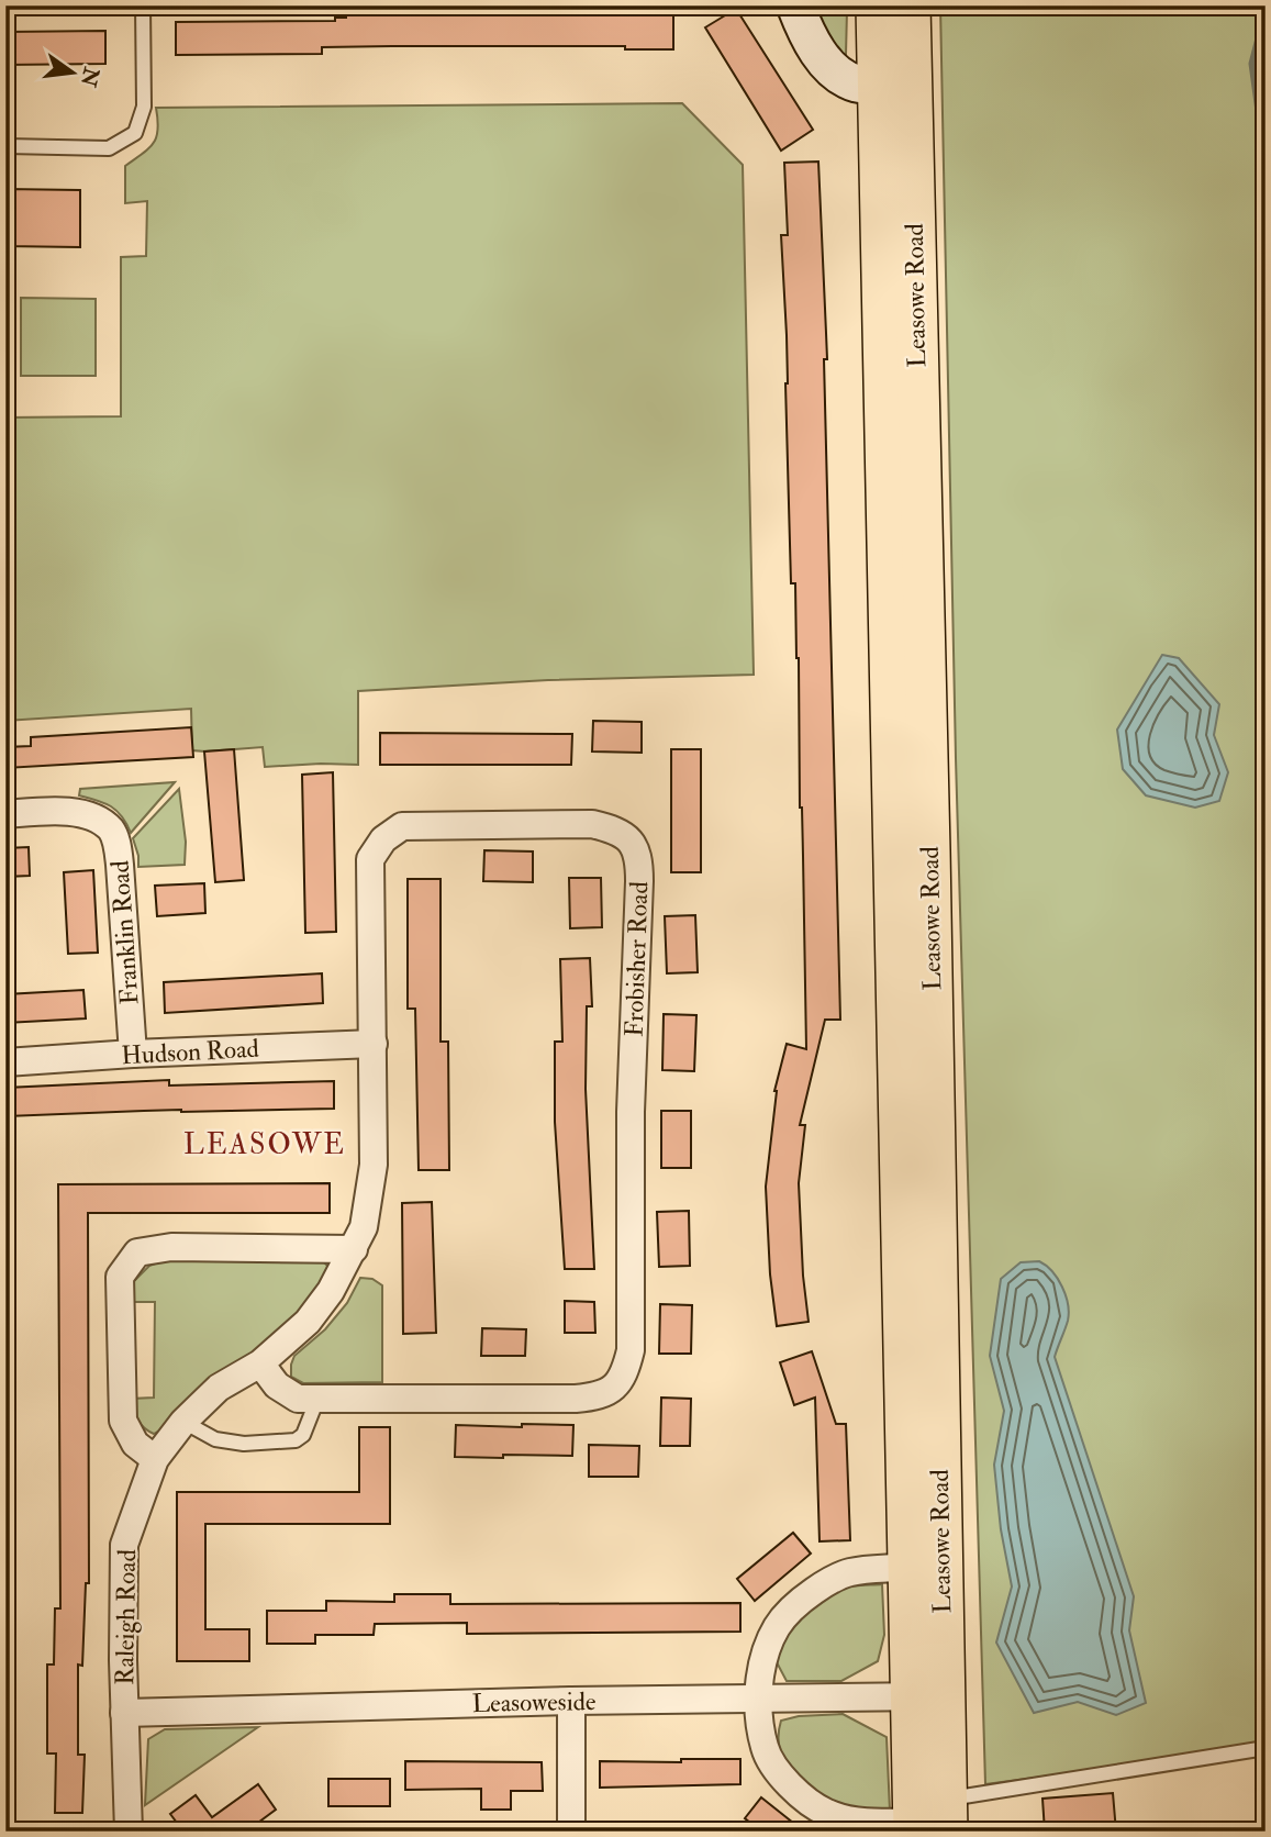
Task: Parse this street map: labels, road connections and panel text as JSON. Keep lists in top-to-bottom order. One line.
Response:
{"streets":{"main road":["Leasowe Road"],"street":["Franklin Road","Frobisher Road","Hudson Road","Raleigh Road","Leasoweside"]},"crossings":[["Leasowe Road","Leasoweside"],["Franklin Road","Hudson Road"],["Frobisher Road","Hudson Road"],["Frobisher Road","Raleigh Road"],["Raleigh Road","Leasoweside"]],"districts":["LEASOWE"],"north":"right"}
